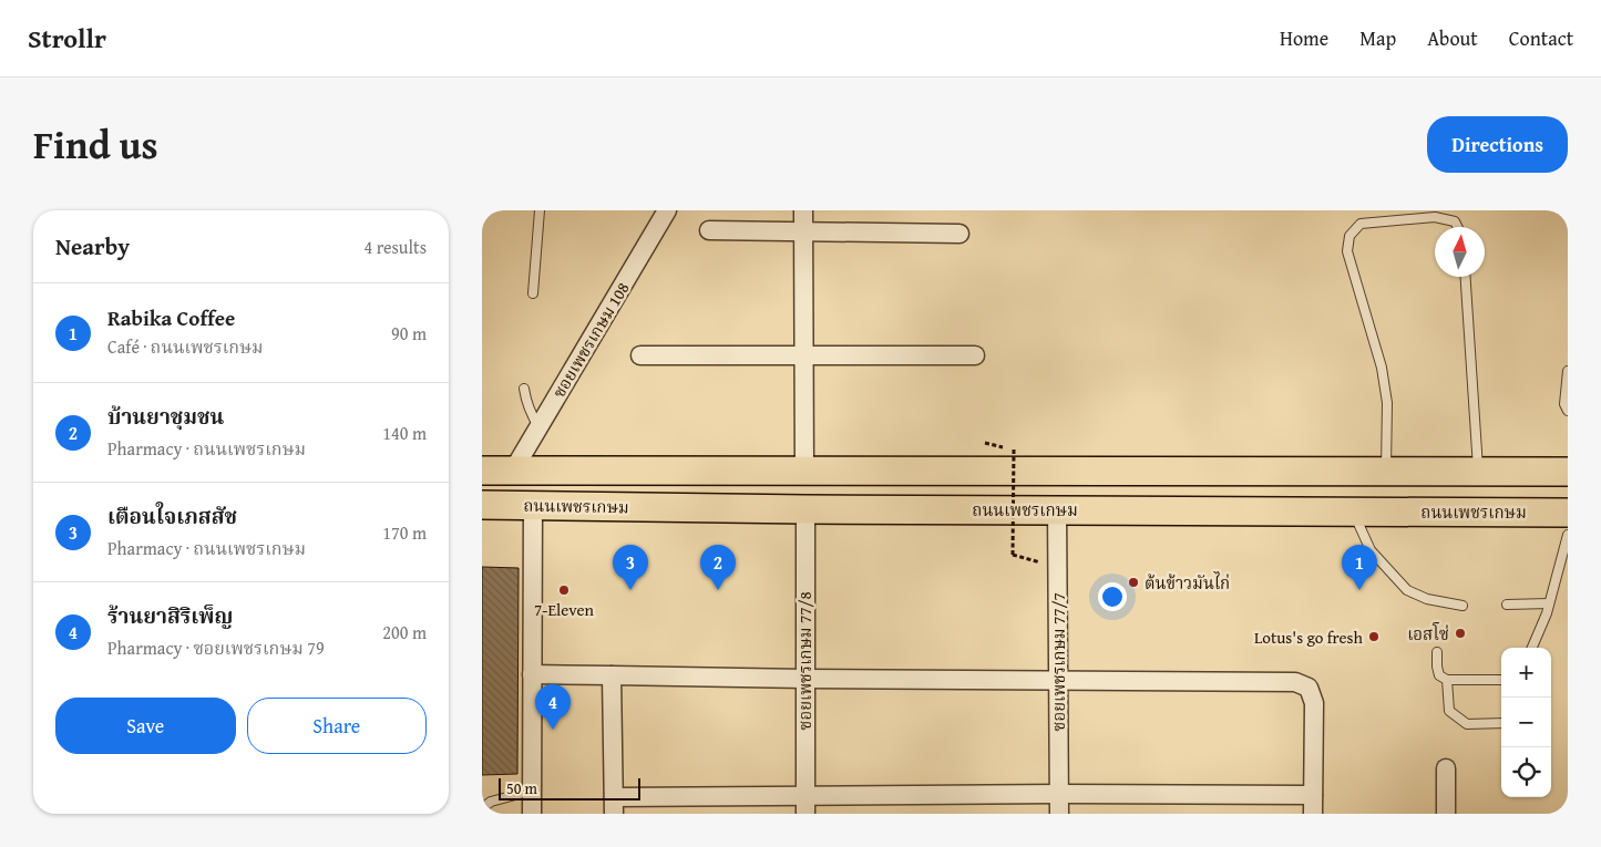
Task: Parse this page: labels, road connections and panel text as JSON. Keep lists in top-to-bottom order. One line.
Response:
{"streets":{"main road":["ถนนเพชรเกษม"],"street":["ซอยเพชรเกษม 108","ซอยเพชรเกษม 77/8","ซอยเพชรเกษม 77/7"]},"crossings":[["ซอยเพชรเกษม 108","ถนนเพชรเกษม"],["ถนนเพชรเกษม","ซอยเพชรเกษม 77/8"],["ถนนเพชรเกษม","ซอยเพชรเกษม 77/7"]],"places":["ต้นข้าวมันไก่","7-Eleven","เอสโซ่","Lotus's go fresh"],"scale_bar":"50 m","north":"top","page":{"header":"Strollr","nav":["Home","Map","About","Contact"],"title":"Find us","buttons":["Directions",["Save","Share"]],"heading":["Nearby","4 results"],"list":[{"mark":"1","name":"Rabika Coffee","note":"Café · ถนนเพชรเกษม","value":"90 m"},{"mark":"2","name":"บ้านยาชุมชน","note":"Pharmacy · ถนนเพชรเกษม","value":"140 m"},{"mark":"3","name":"เตือนใจเภสสัช","note":"Pharmacy · ถนนเพชรเกษม","value":"170 m"},{"mark":"4","name":"ร้านยาสิริเพ็ญ","note":"Pharmacy · ซอยเพชรเกษม 79","value":"200 m"}],"pins":["1","2","3","4"],"map_buttons":["+","−"],"scale":"50 m"}}
